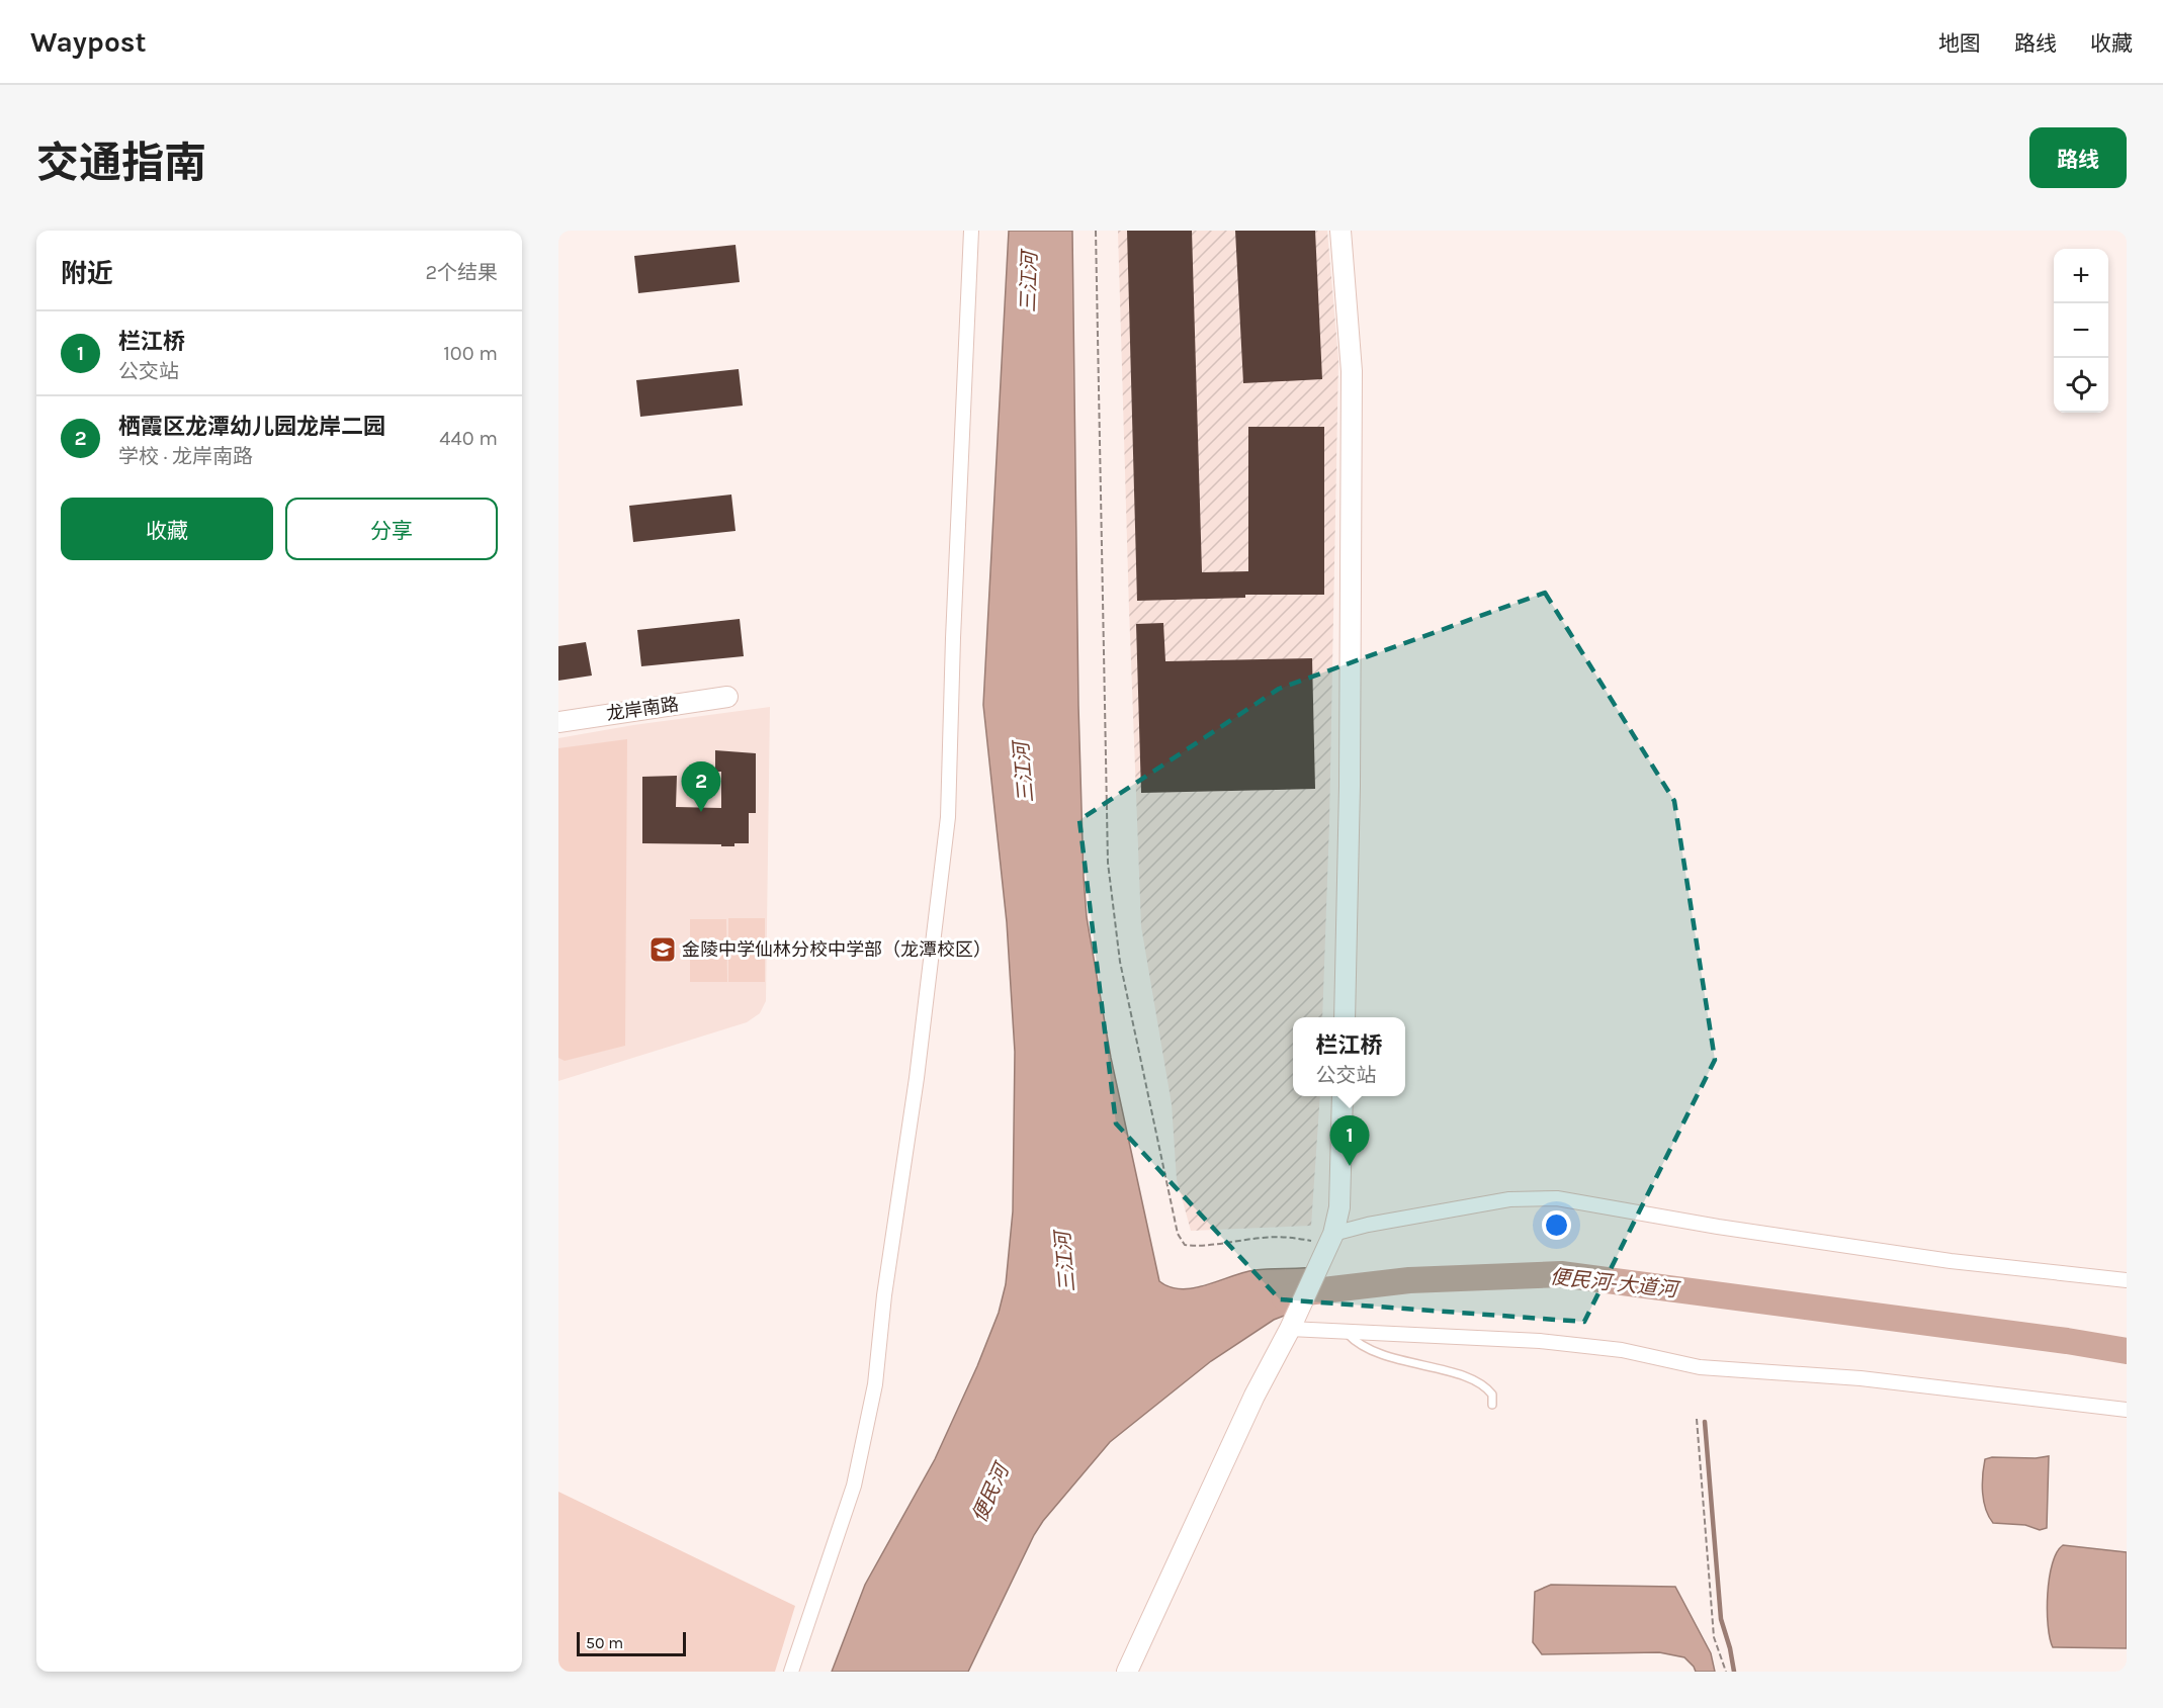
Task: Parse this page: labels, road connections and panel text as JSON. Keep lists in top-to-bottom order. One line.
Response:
{"streets":{"street":["龙岸南路"]},"water":["三江河","便民河-大道河","便民河"],"places":{"school or university":["金陵中学仙林分校中学部（龙潭校区）"]},"scale_bar":"50 m","page":{"header":"Waypost","nav":["地图","路线","收藏"],"title":"交通指南","buttons":["路线",["收藏","分享"]],"heading":["附近","2个结果"],"map_buttons":["+","−"],"list":[{"mark":"1","name":"栏江桥","note":"公交站","value":"100 m"},{"mark":"2","name":"栖霞区龙潭幼儿园龙岸二园","note":"学校 · 龙岸南路","value":"440 m"}],"pins":["2","1"],"popup":["栏江桥","公交站"],"scale":"50 m"}}
